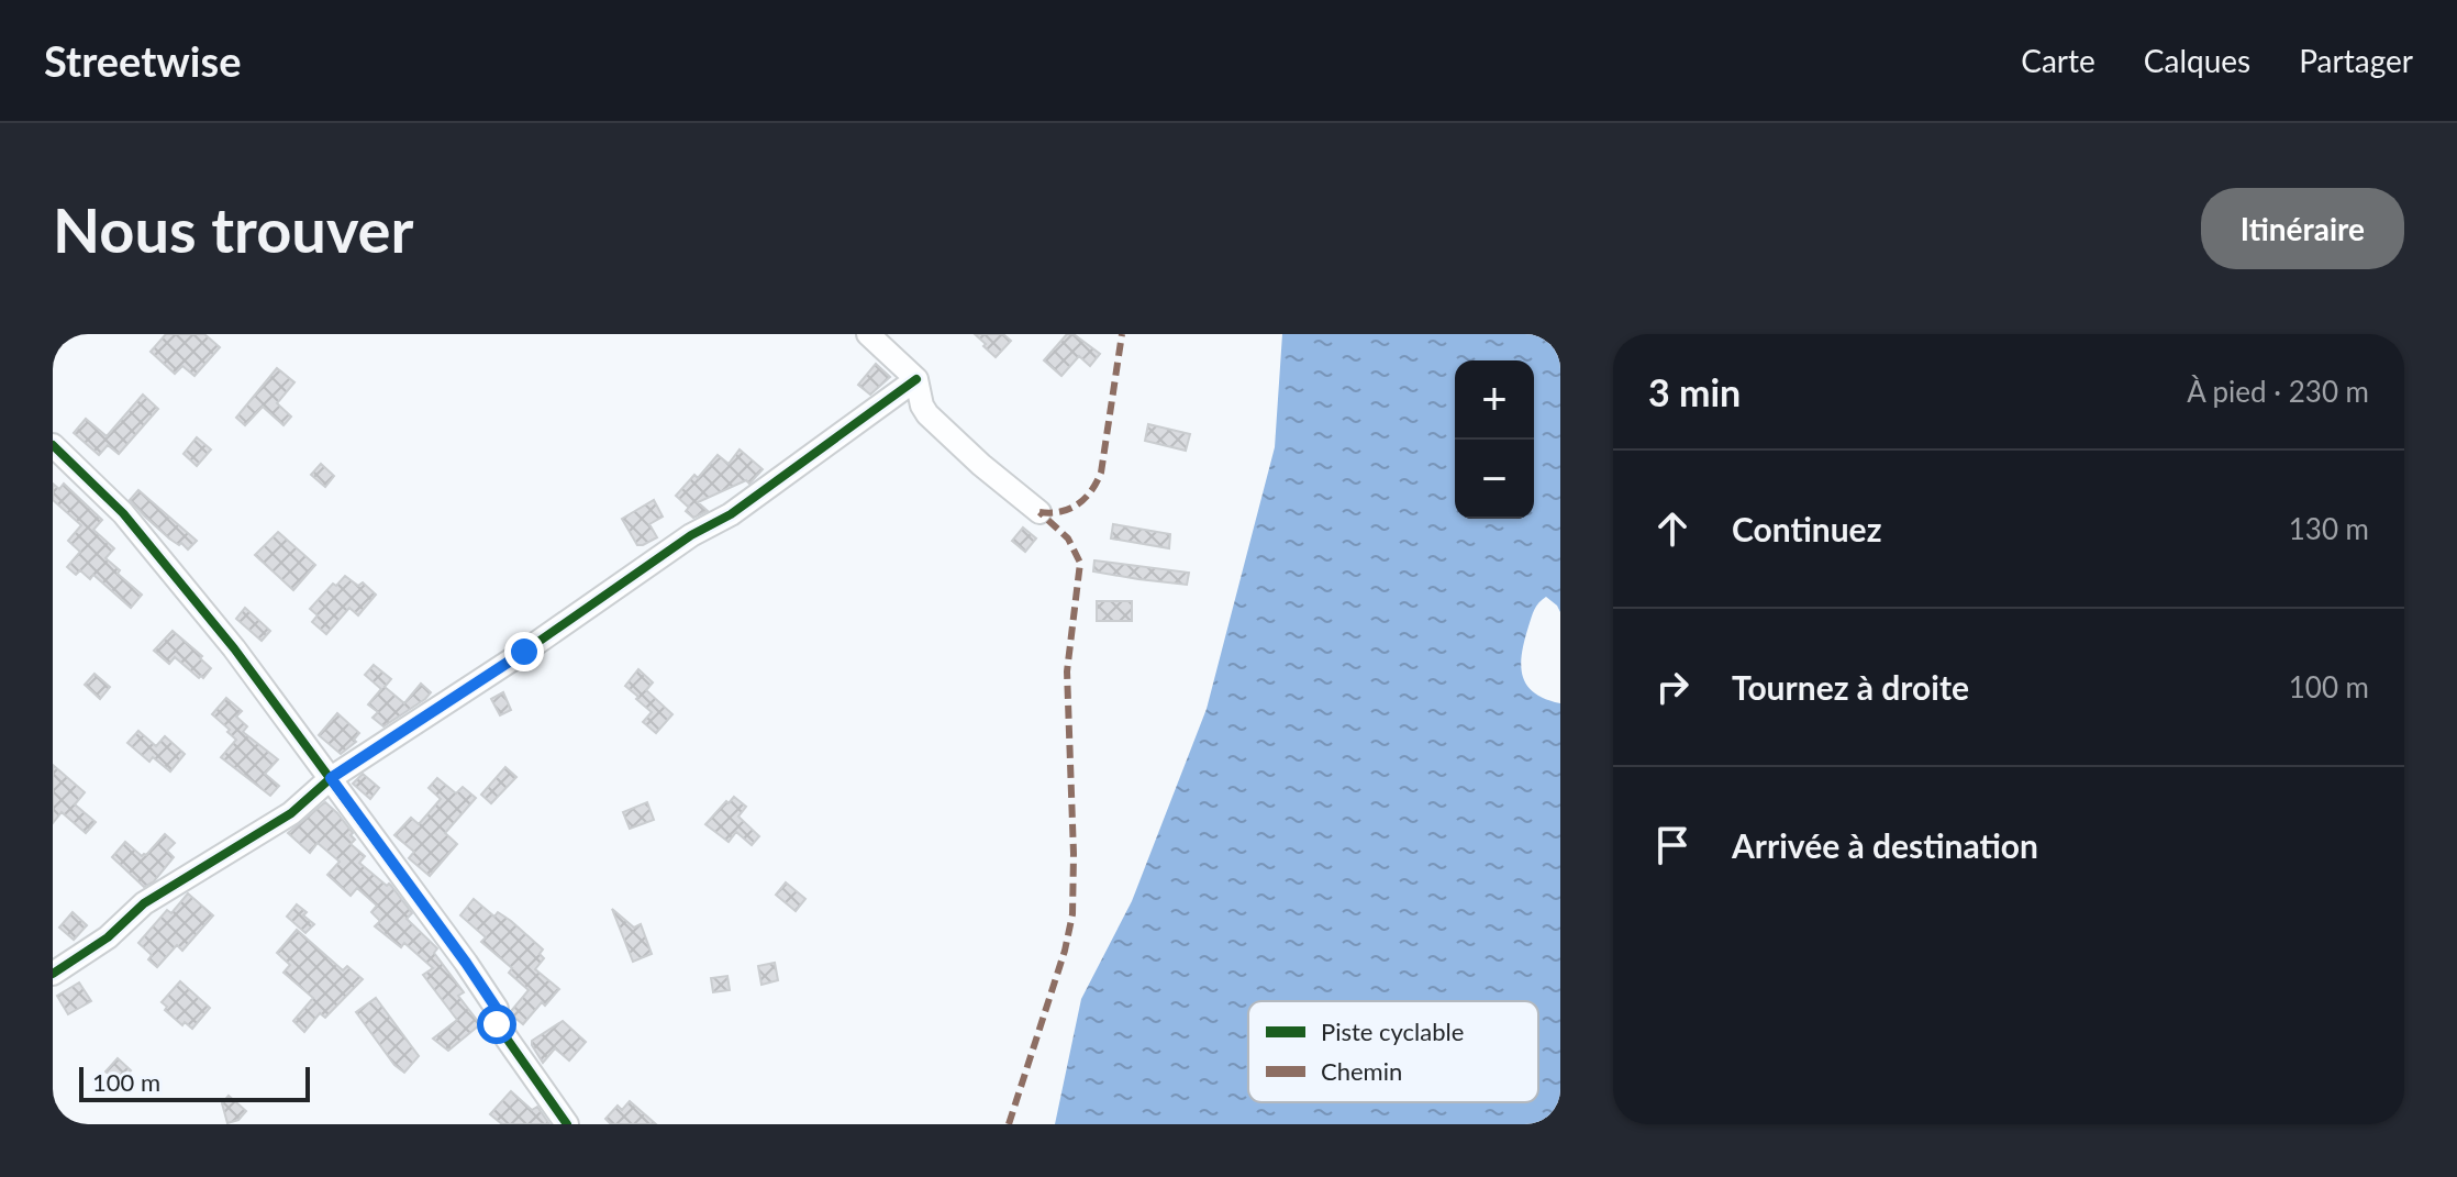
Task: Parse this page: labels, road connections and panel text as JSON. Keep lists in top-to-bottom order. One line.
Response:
{"legend":["Piste cyclable","Chemin"],"scale_bar":"100 m","page":{"header":"Streetwise","nav":["Carte","Calques","Partager"],"buttons":"Itinéraire","title":"Nous trouver","heading":["3 min","À pied · 230 m"],"map_buttons":["+","−"],"list":[["Continuez","130 m"],["Tournez à droite","100 m"],"Arrivée à destination"],"scale":"100 m"}}
